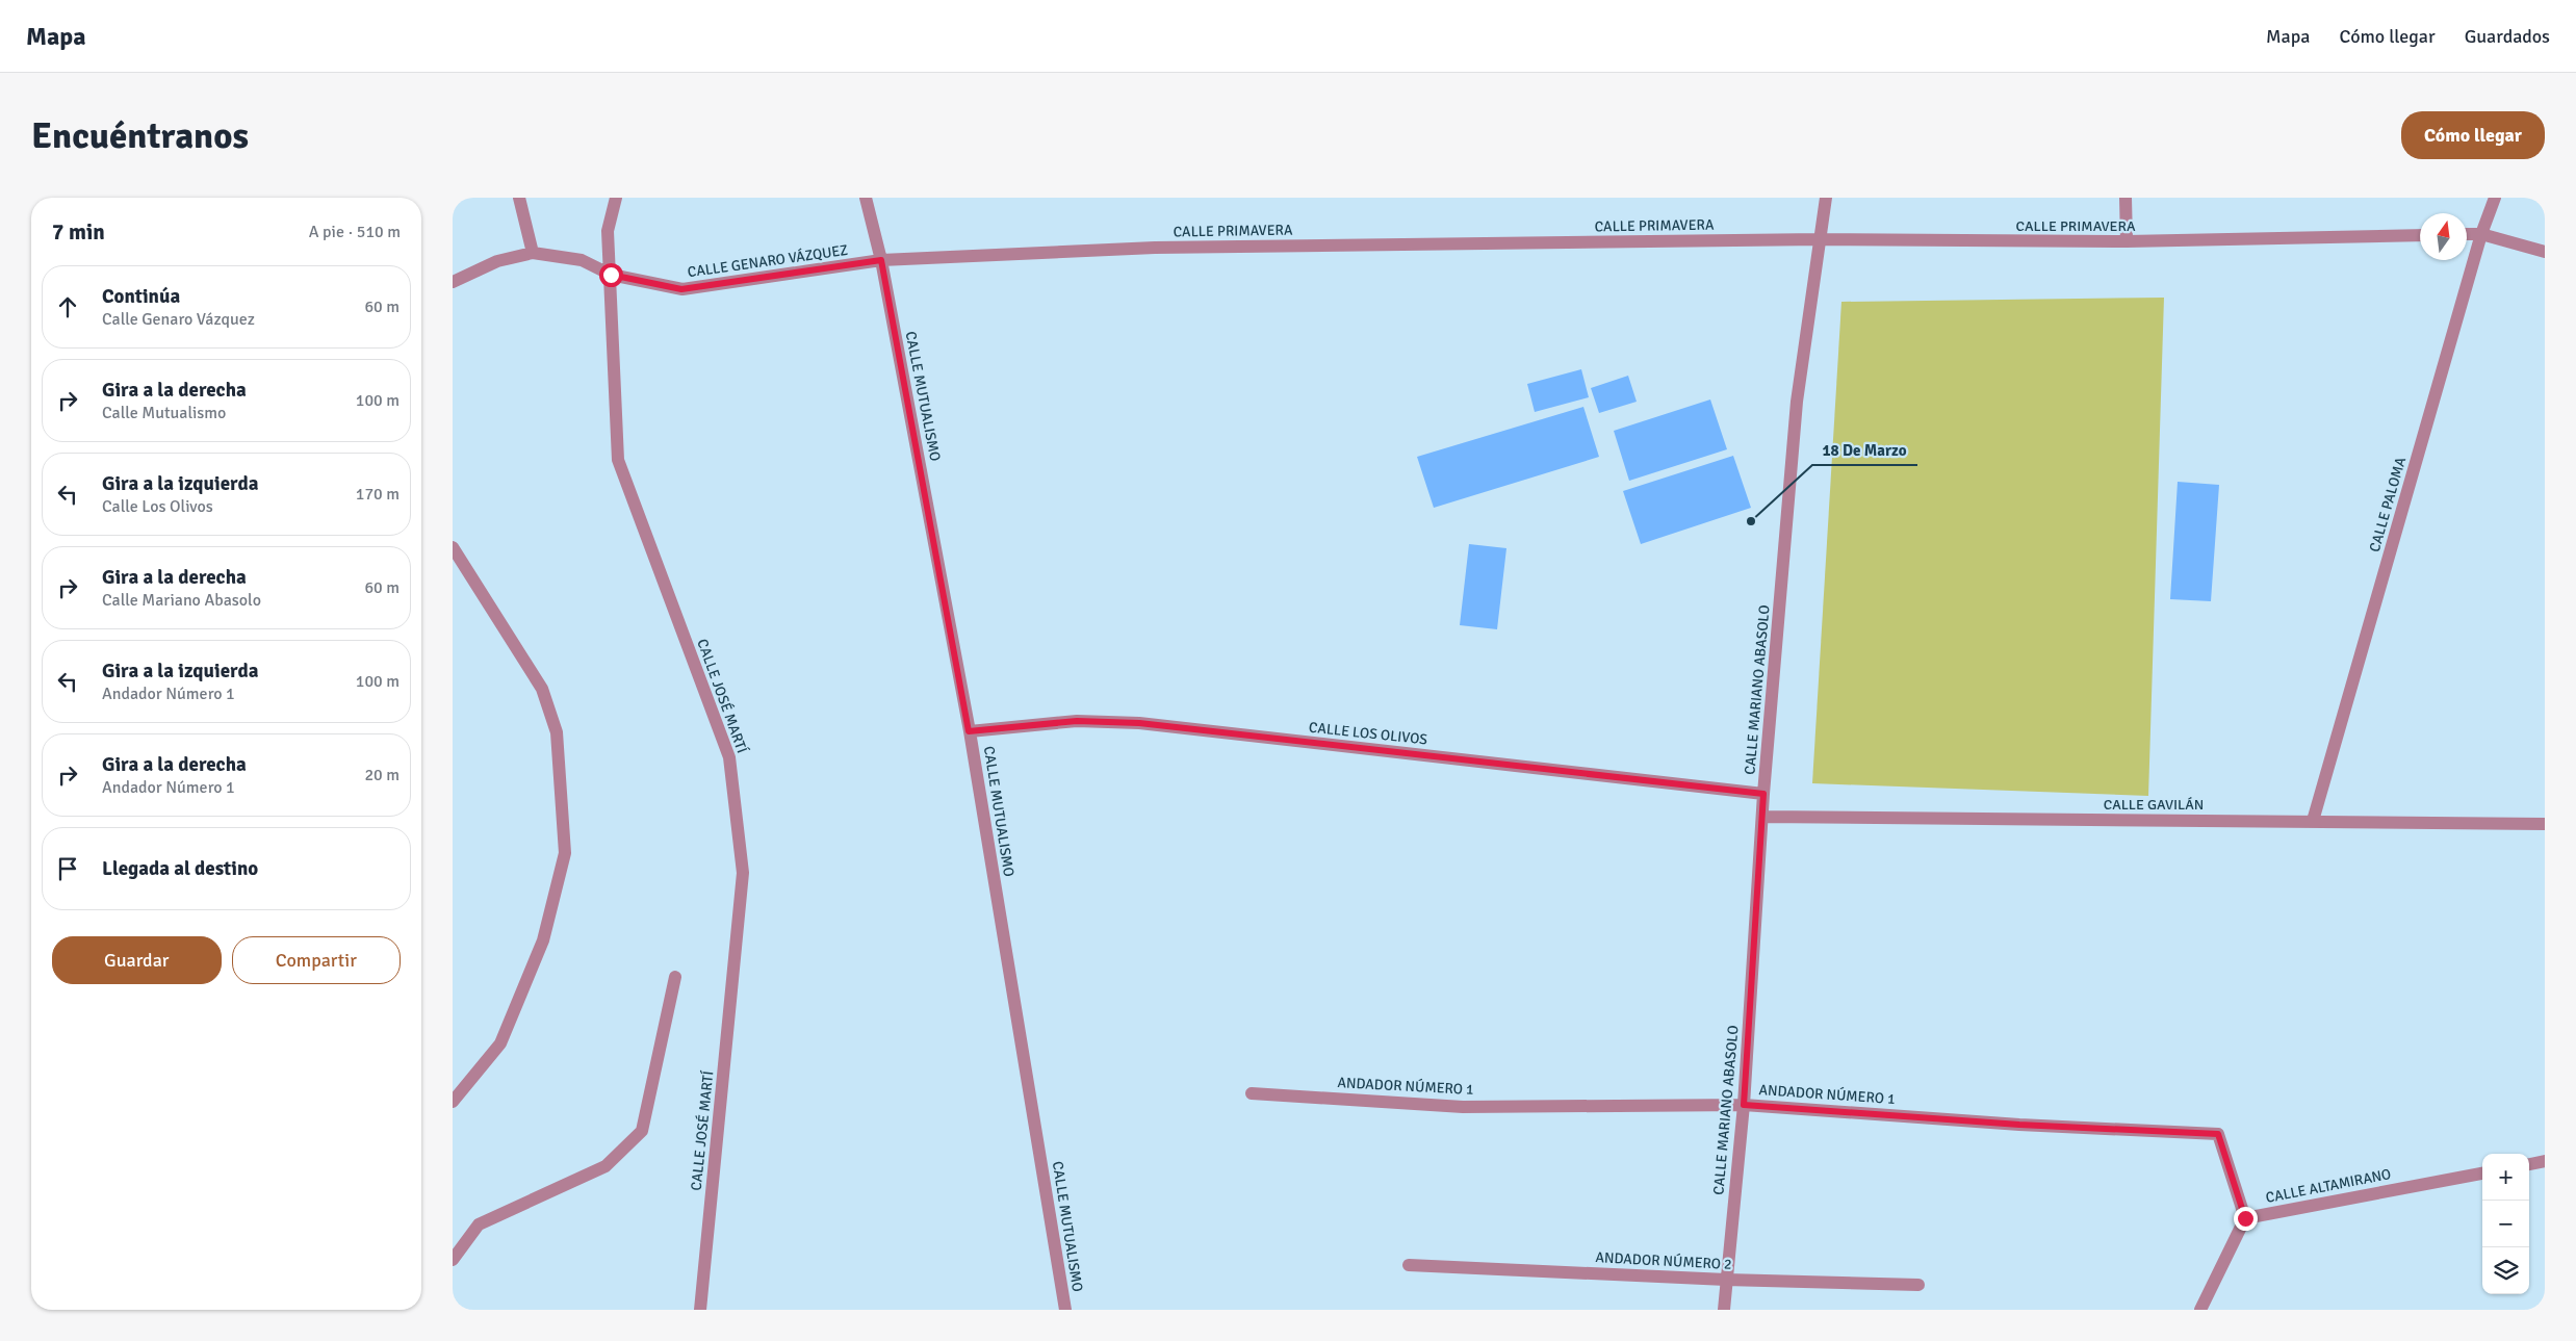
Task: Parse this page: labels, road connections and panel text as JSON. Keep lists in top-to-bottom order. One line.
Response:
{"streets":{"street":["CALLE PRIMAVERA","CALLE GENARO VÁZQUEZ","CALLE MUTUALISMO","CALLE PALOMA","CALLE MARIANO ABASOLO","CALLE JOSÉ MARTÍ","CALLE LOS OLIVOS","CALLE GAVILÁN","ANDADOR NÚMERO 1","CALLE ALTAMIRANO","ANDADOR NÚMERO 2"]},"crossings":[["CALLE PRIMAVERA","CALLE GENARO VÁZQUEZ"],["CALLE PRIMAVERA","CALLE MUTUALISMO"],["CALLE PRIMAVERA","CALLE MARIANO ABASOLO"],["CALLE GENARO VÁZQUEZ","CALLE MUTUALISMO"],["CALLE GENARO VÁZQUEZ","CALLE JOSÉ MARTÍ"],["CALLE MUTUALISMO","CALLE LOS OLIVOS"],["CALLE PALOMA","CALLE GAVILÁN"],["CALLE MARIANO ABASOLO","CALLE LOS OLIVOS"],["CALLE MARIANO ABASOLO","CALLE GAVILÁN"],["CALLE MARIANO ABASOLO","ANDADOR NÚMERO 1"],["CALLE MARIANO ABASOLO","ANDADOR NÚMERO 2"],["ANDADOR NÚMERO 1","CALLE ALTAMIRANO"]],"places":["18 De Marzo"],"north":"top","page":{"header":"Mapa","nav":["Mapa","Cómo llegar","Guardados"],"buttons":["Cómo llegar",["Guardar","Compartir"]],"title":"Encuéntranos","heading":["7 min","A pie · 510 m"],"list":[["Continúa","Calle Genaro Vázquez","60 m"],["Gira a la derecha","Calle Mutualismo","100 m"],["Gira a la izquierda","Calle Los Olivos","170 m"],["Gira a la derecha","Calle Mariano Abasolo","60 m"],["Gira a la izquierda","Andador Número 1","100 m"],["Gira a la derecha","Andador Número 1","20 m"],"Llegada al destino"],"map_buttons":["+","−"]}}
